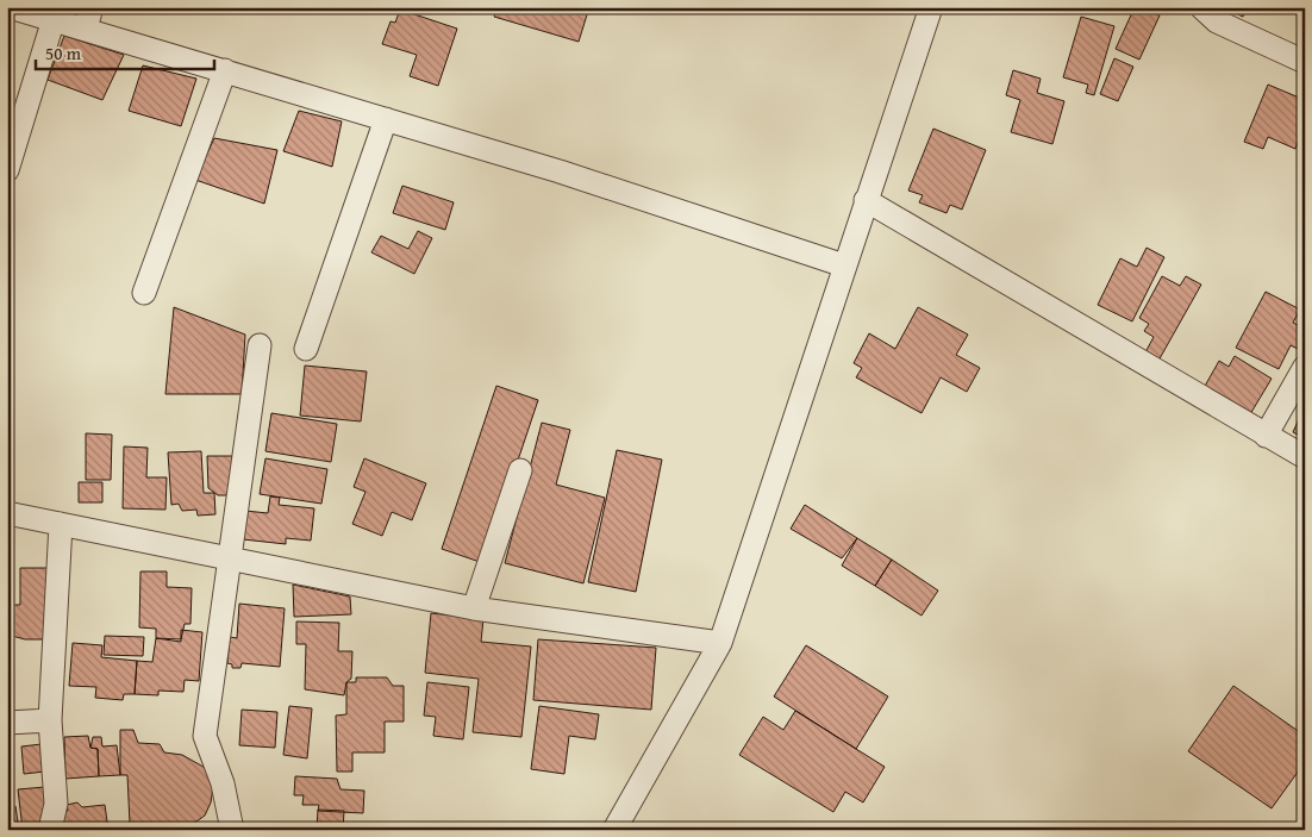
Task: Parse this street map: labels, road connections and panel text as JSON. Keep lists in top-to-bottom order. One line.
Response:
{"scale_bar":"50 m"}
